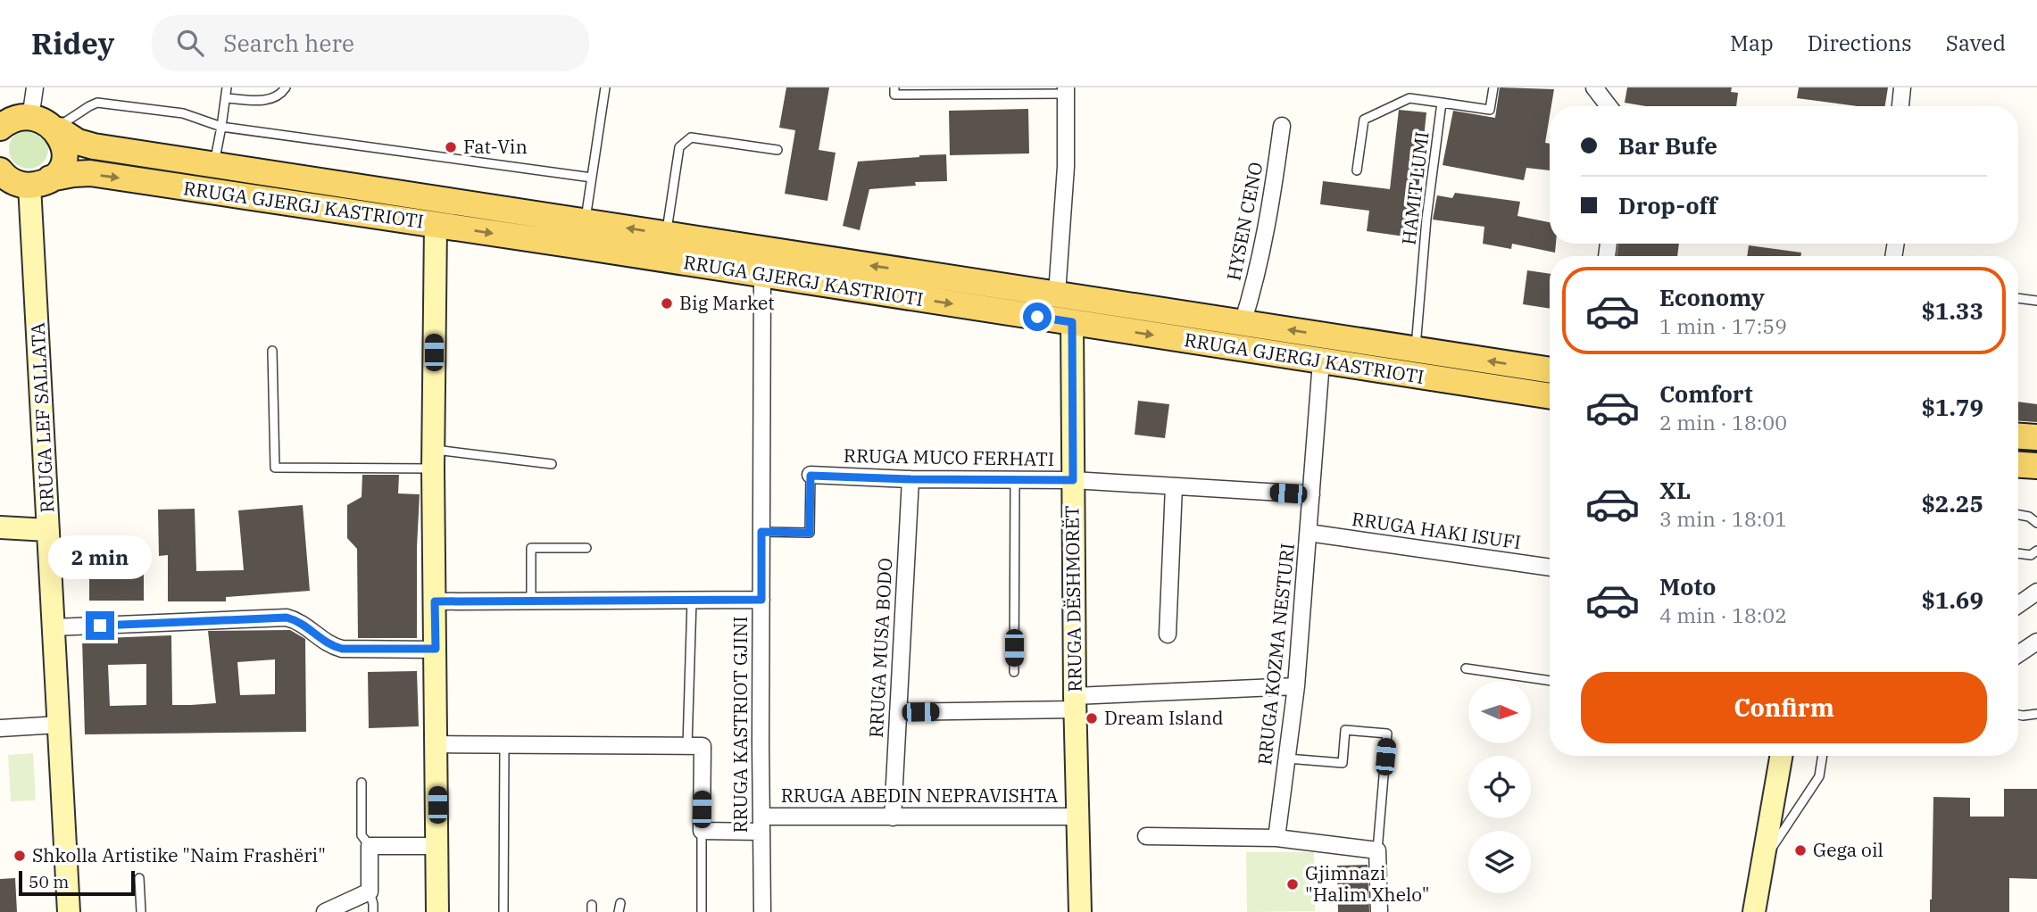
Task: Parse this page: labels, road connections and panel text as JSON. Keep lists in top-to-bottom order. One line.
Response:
{"streets":{"main road":["RRUGA GJERGJ KASTRIOTI"],"street":["HYSEN CENO","RRUGA LEF SALLATA","RRUGA MUCO FERHATI","RRUGA HAKI ISUFI","RRUGA DËSHMORËT","RRUGA MUSA BODO","RRUGA KOZMA NESTURI","RRUGA KASTRIOT GJINI","RRUGA ABEDIN NEPRAVISHTA"],"lane":["HAMIT LUMI"]},"crossings":[["HAMIT LUMI","RRUGA GJERGJ KASTRIOTI"],["RRUGA GJERGJ KASTRIOTI","HYSEN CENO"],["RRUGA GJERGJ KASTRIOTI","RRUGA LEF SALLATA"],["RRUGA GJERGJ KASTRIOTI","RRUGA DËSHMORËT"],["RRUGA GJERGJ KASTRIOTI","RRUGA KOZMA NESTURI"],["RRUGA GJERGJ KASTRIOTI","RRUGA KASTRIOT GJINI"],["RRUGA MUCO FERHATI","RRUGA DËSHMORËT"],["RRUGA MUCO FERHATI","RRUGA MUSA BODO"],["RRUGA MUCO FERHATI","RRUGA KOZMA NESTURI"],["RRUGA HAKI ISUFI","RRUGA KOZMA NESTURI"],["RRUGA DËSHMORËT","RRUGA ABEDIN NEPRAVISHTA"],["RRUGA MUSA BODO","RRUGA ABEDIN NEPRAVISHTA"],["RRUGA KASTRIOT GJINI","RRUGA ABEDIN NEPRAVISHTA"]],"places":["Fat-Vin","Big Market","Dream Island","Gega oil","Shkolla Artistike \"Naim Frashëri\"","Gjimnazi \"Halim Xhelo\""],"scale_bar":"50 m","north":"right","page":{"header":"Ridey","search":"Search here","nav":["Map","Directions","Saved"],"banner":["Bar Bufe","Drop-off"],"list":[{"name":"Economy","note":"1 min · 17:59","value":"$1.33"},{"name":"Comfort","note":"2 min · 18:00","value":"$1.79"},{"name":"XL","note":"3 min · 18:01","value":"$2.25"},{"name":"Moto","note":"4 min · 18:02","value":"$1.69"}],"bubble":"2 min","buttons":"Confirm","scale":"50 m"}}
